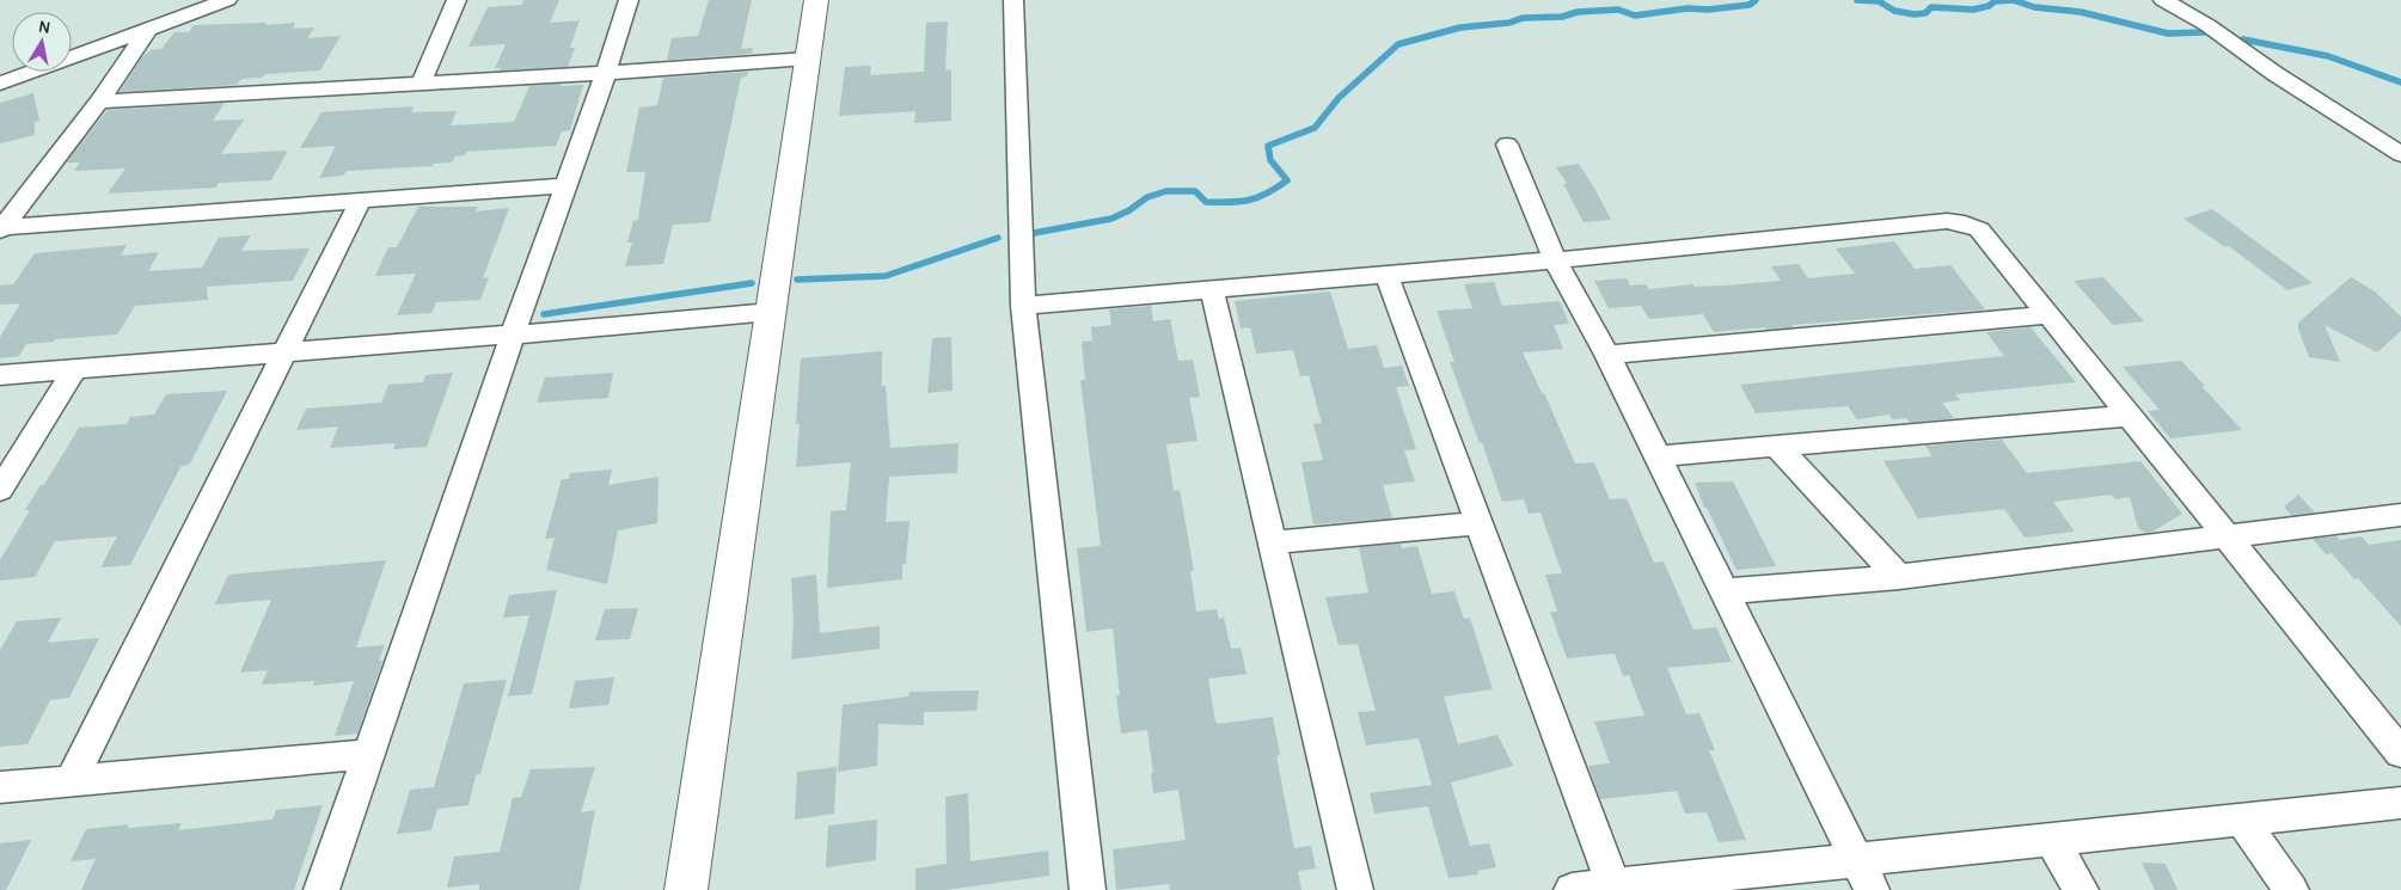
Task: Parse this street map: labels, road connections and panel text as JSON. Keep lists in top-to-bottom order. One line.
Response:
{"north":"top"}
